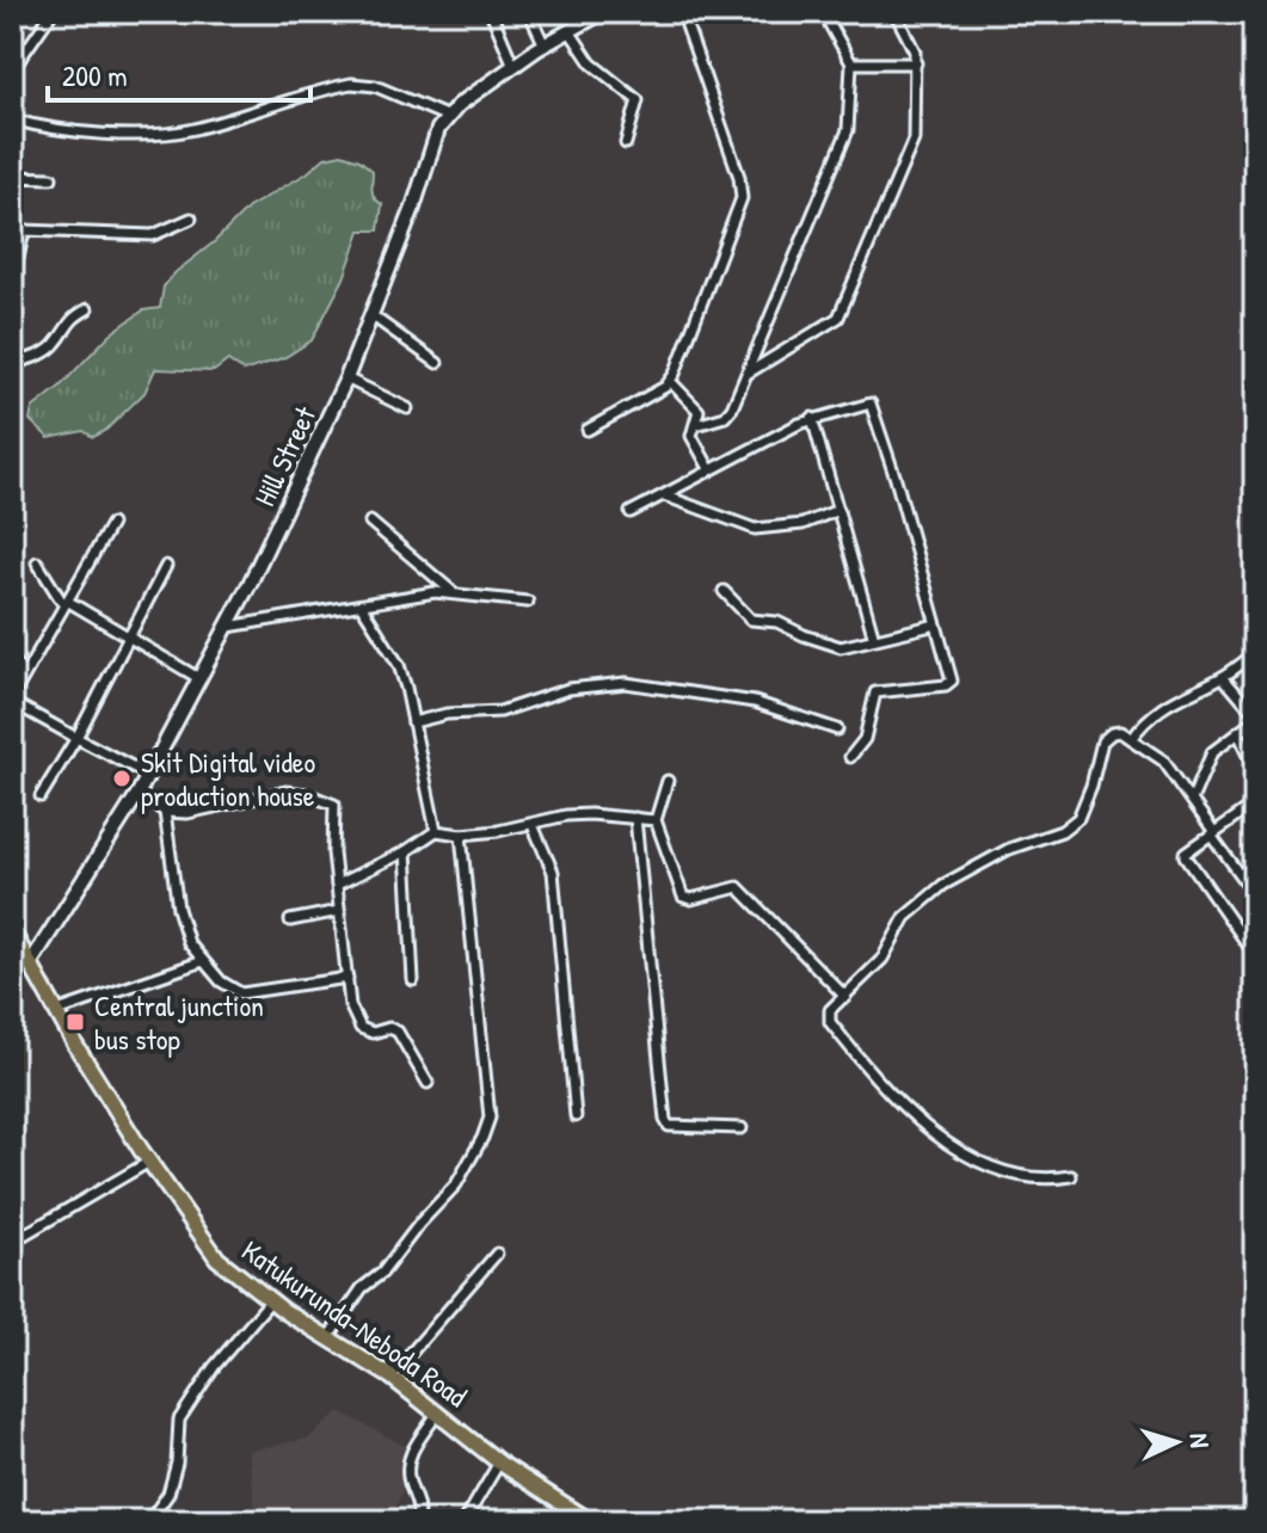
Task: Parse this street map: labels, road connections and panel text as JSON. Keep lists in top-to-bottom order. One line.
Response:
{"streets":{"main road":["Hill Street","Katukurunda-Neboda Road"]},"crossings":[["Hill Street","Katukurunda-Neboda Road"]],"places":{"other":["Skit Digital video production house"],"transit":["Central junction bus stop"]},"scale_bar":"200 m","north":"right"}
